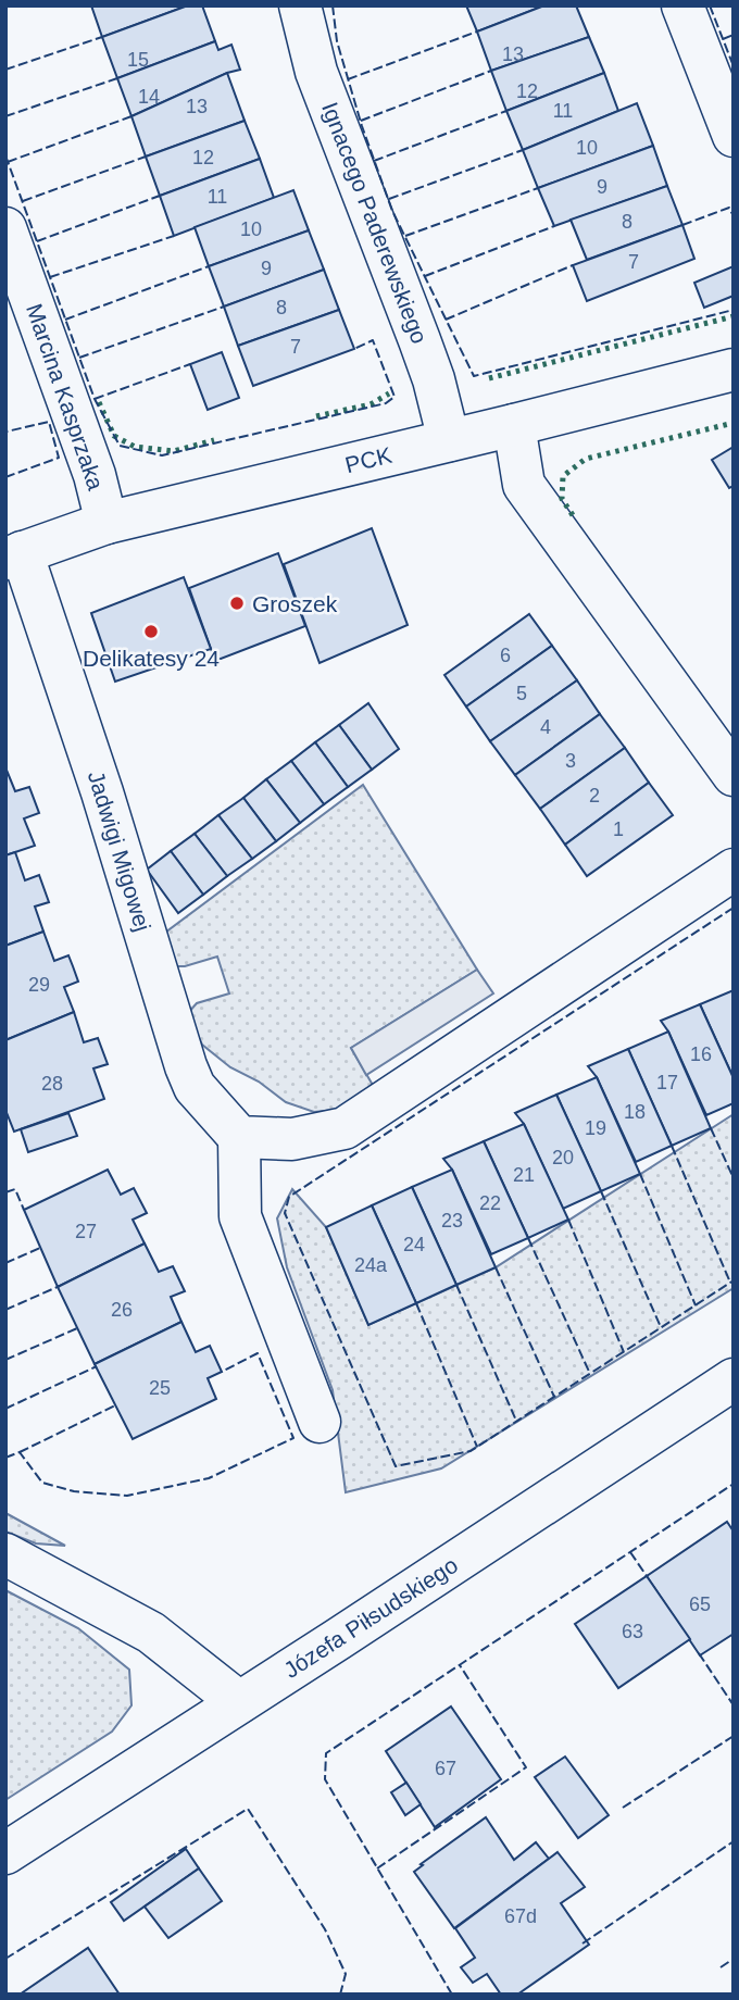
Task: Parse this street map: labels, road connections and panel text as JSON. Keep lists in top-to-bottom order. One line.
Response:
{"streets":{"street":["Ignacego Paderewskiego","Marcina Kasprzaka","PCK","Jadwigi Migowej","Józefa Piłsudskiego"]},"crossings":[["Ignacego Paderewskiego","PCK"],["Marcina Kasprzaka","PCK"],["PCK","Jadwigi Migowej"]],"places":["Groszek","Delikatesy 24"],"house_numbers":["13","15","12","14","13","11","10","12","9","11","8","10","7","9","8","7","6","5","4","3","2","1","29","16","17","28","18","19","20","21","22","23","27","24","24a","26","25","65","63","67","67d"]}
